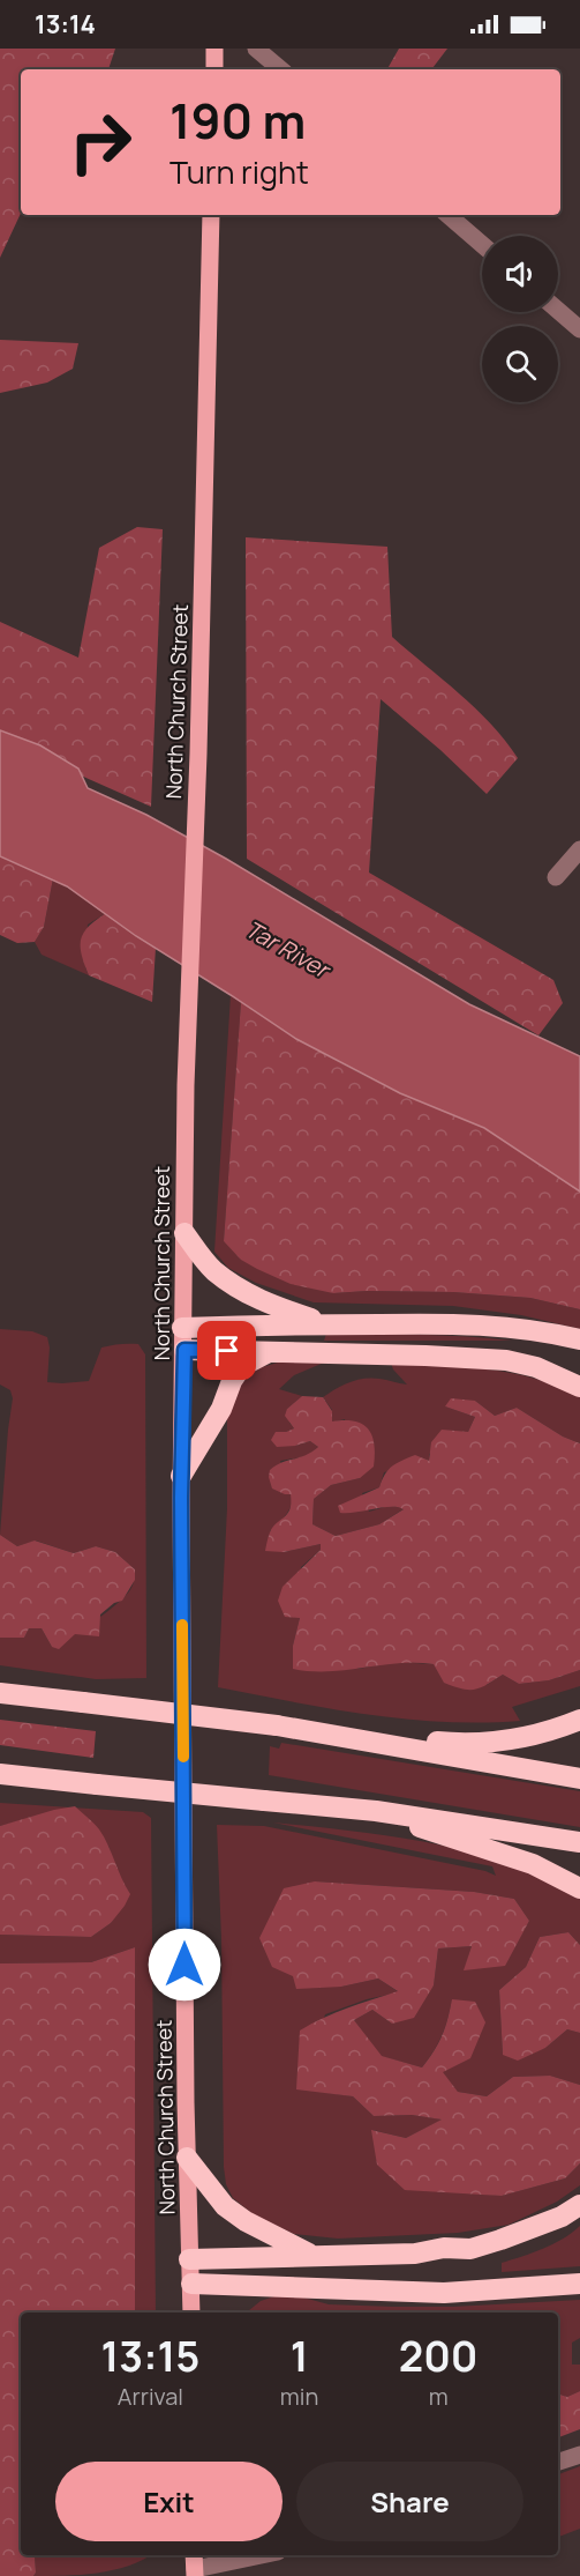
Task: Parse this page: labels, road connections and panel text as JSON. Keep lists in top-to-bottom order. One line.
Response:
{"streets":{"main road":["North Church Street"]},"water":["Tar River"],"page":{"status":"13:14","turn":["190 m","Turn right"],"eta":["13:15","Arrival","1","min","200","m"],"buttons":["Exit","Share"]}}
